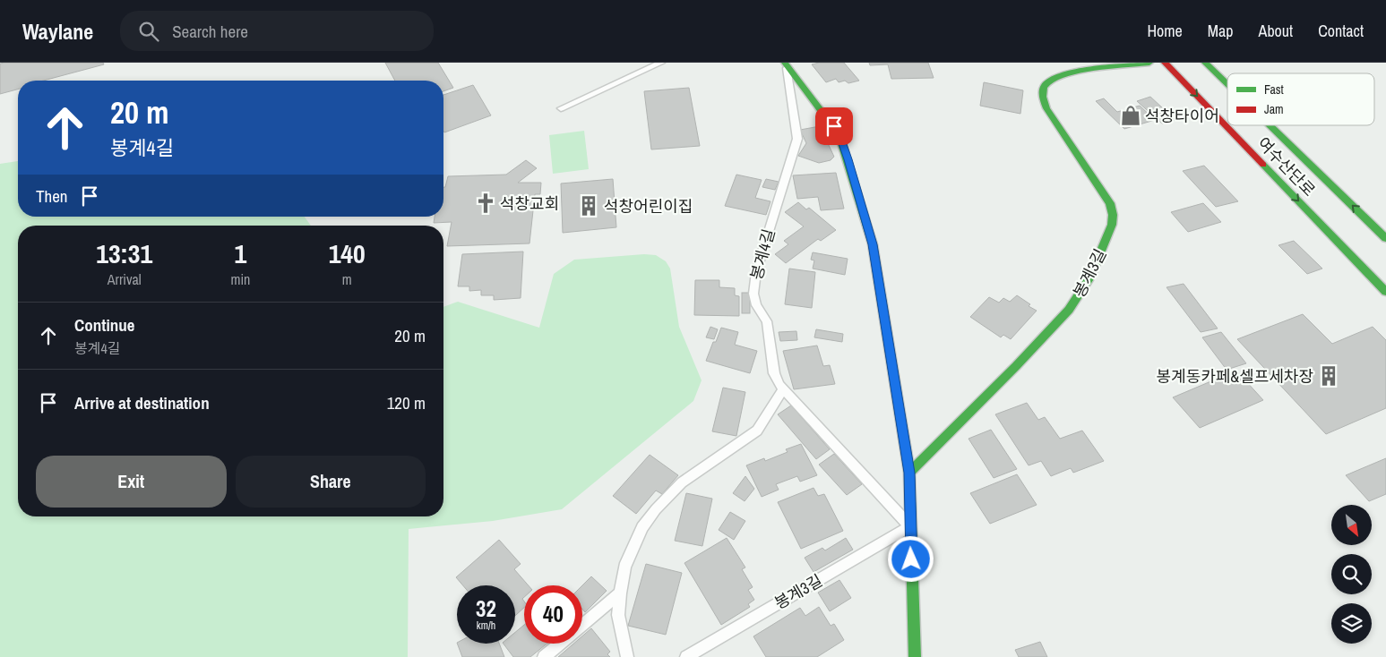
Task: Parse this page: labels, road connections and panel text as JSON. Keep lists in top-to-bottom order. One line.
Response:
{"streets":{"street":["여수산단로","봉계4길","봉계3길"]},"crossings":[["봉계4길","봉계3길"]],"places":{"shop":["석창타이어"],"church":["석창교회"],"building":["석창어린이집","봉계동카페&셀프세차장"]},"legend":["Fast","Jam"],"north":"bottom right","page":{"header":"Waylane","search":"Search here","nav":["Home","Map","About","Contact"],"turn":["20 m","봉계4길"],"then":"Then","eta":["13:31","Arrival","1","min","140","m"],"list":[{"name":"Continue","note":"봉계4길","value":"20 m"},{"name":"Arrive at destination","value":"120 m"}],"buttons":["Exit","Share"],"speed":"32 km/h","limit":"40"}}
